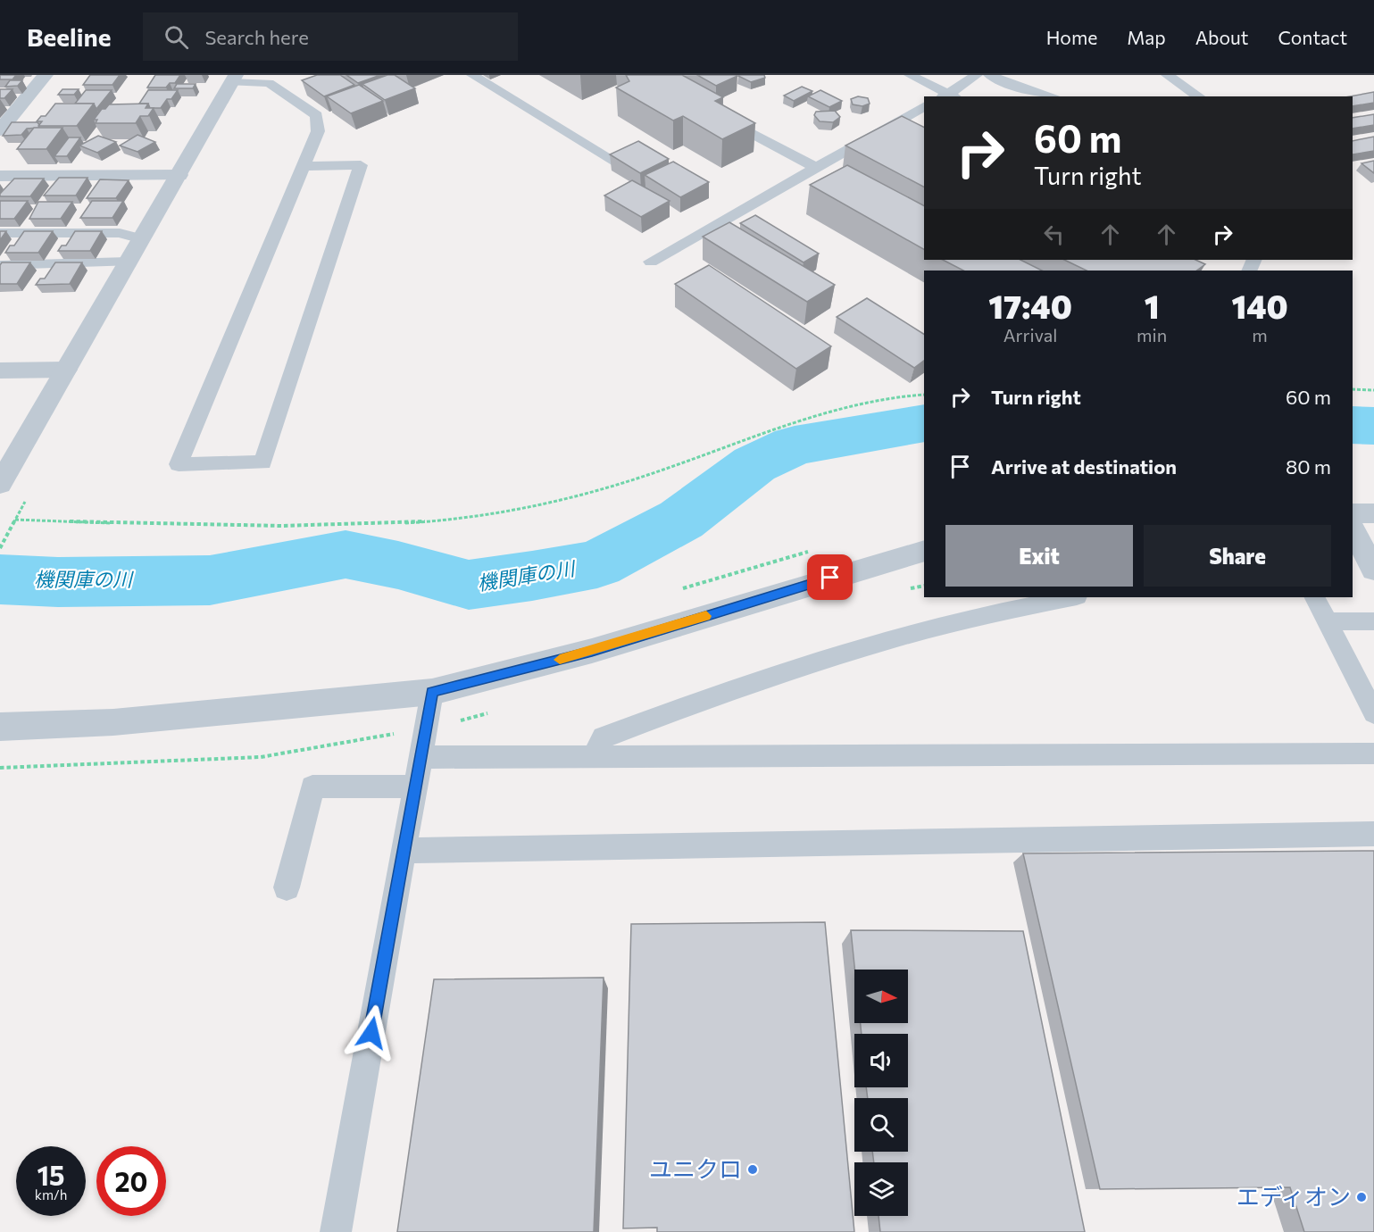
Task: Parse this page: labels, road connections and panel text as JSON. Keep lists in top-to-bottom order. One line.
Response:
{"water":["機関庫の川"],"places":["ユニクロ","エディオン"],"north":"right","page":{"header":"Beeline","search":"Search here","nav":["Home","Map","About","Contact"],"turn":["60 m","Turn right"],"eta":["17:40","Arrival","1","min","140","m"],"list":[{"name":"Turn right","value":"60 m"},{"name":"Arrive at destination","value":"80 m"}],"buttons":["Exit","Share"],"speed":"15 km/h","limit":"20"}}
